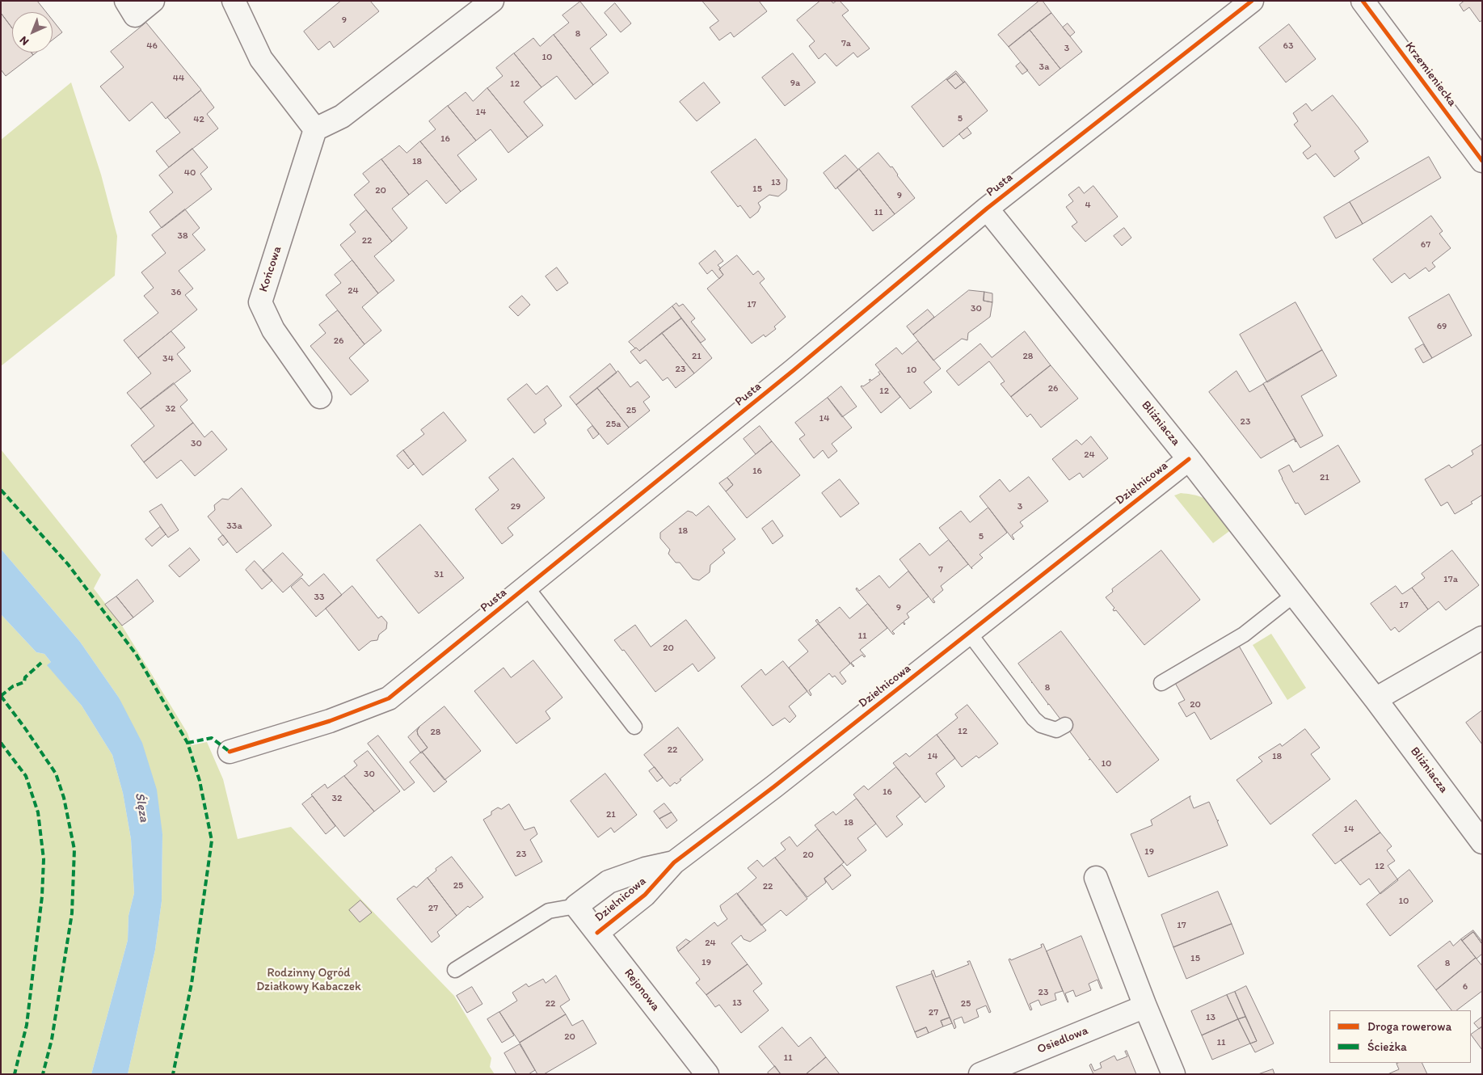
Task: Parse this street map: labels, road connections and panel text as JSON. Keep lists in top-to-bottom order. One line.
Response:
{"streets":{"street":["Krzemieniecka","Pusta","Końcowa","Bliźniacza","Dzielnicowa","Rejonowa","Osiedlowa"]},"crossings":[["Pusta","Bliźniacza"],["Bliźniacza","Dzielnicowa"],["Dzielnicowa","Rejonowa"]],"water":["Ślęza"],"parks":["Rodzinny Ogród Działkowy Kabaczek"],"house_numbers":["9","8","7a","46","63","3","10","3a","44","9a","12","14","5","42","16","18","40","13","15","20","9","4","11","38","22","67","24","36","17","30","69","26","21","28","34","23","10","26","12","32","25","14","23","25a","30","24","16","21","29","3","33a","18","5","7","31","17a","33","17","9","11","20","8","20","12","28","22","14","18","10","30","16","32","21","18","14","19","23","20","12","25","22","10","27","17","24","15","19","8","6","23","13","22","25","27","13","20","11","11"],"legend":["Droga rowerowa","Ścieżka"],"north":"bottom left"}
